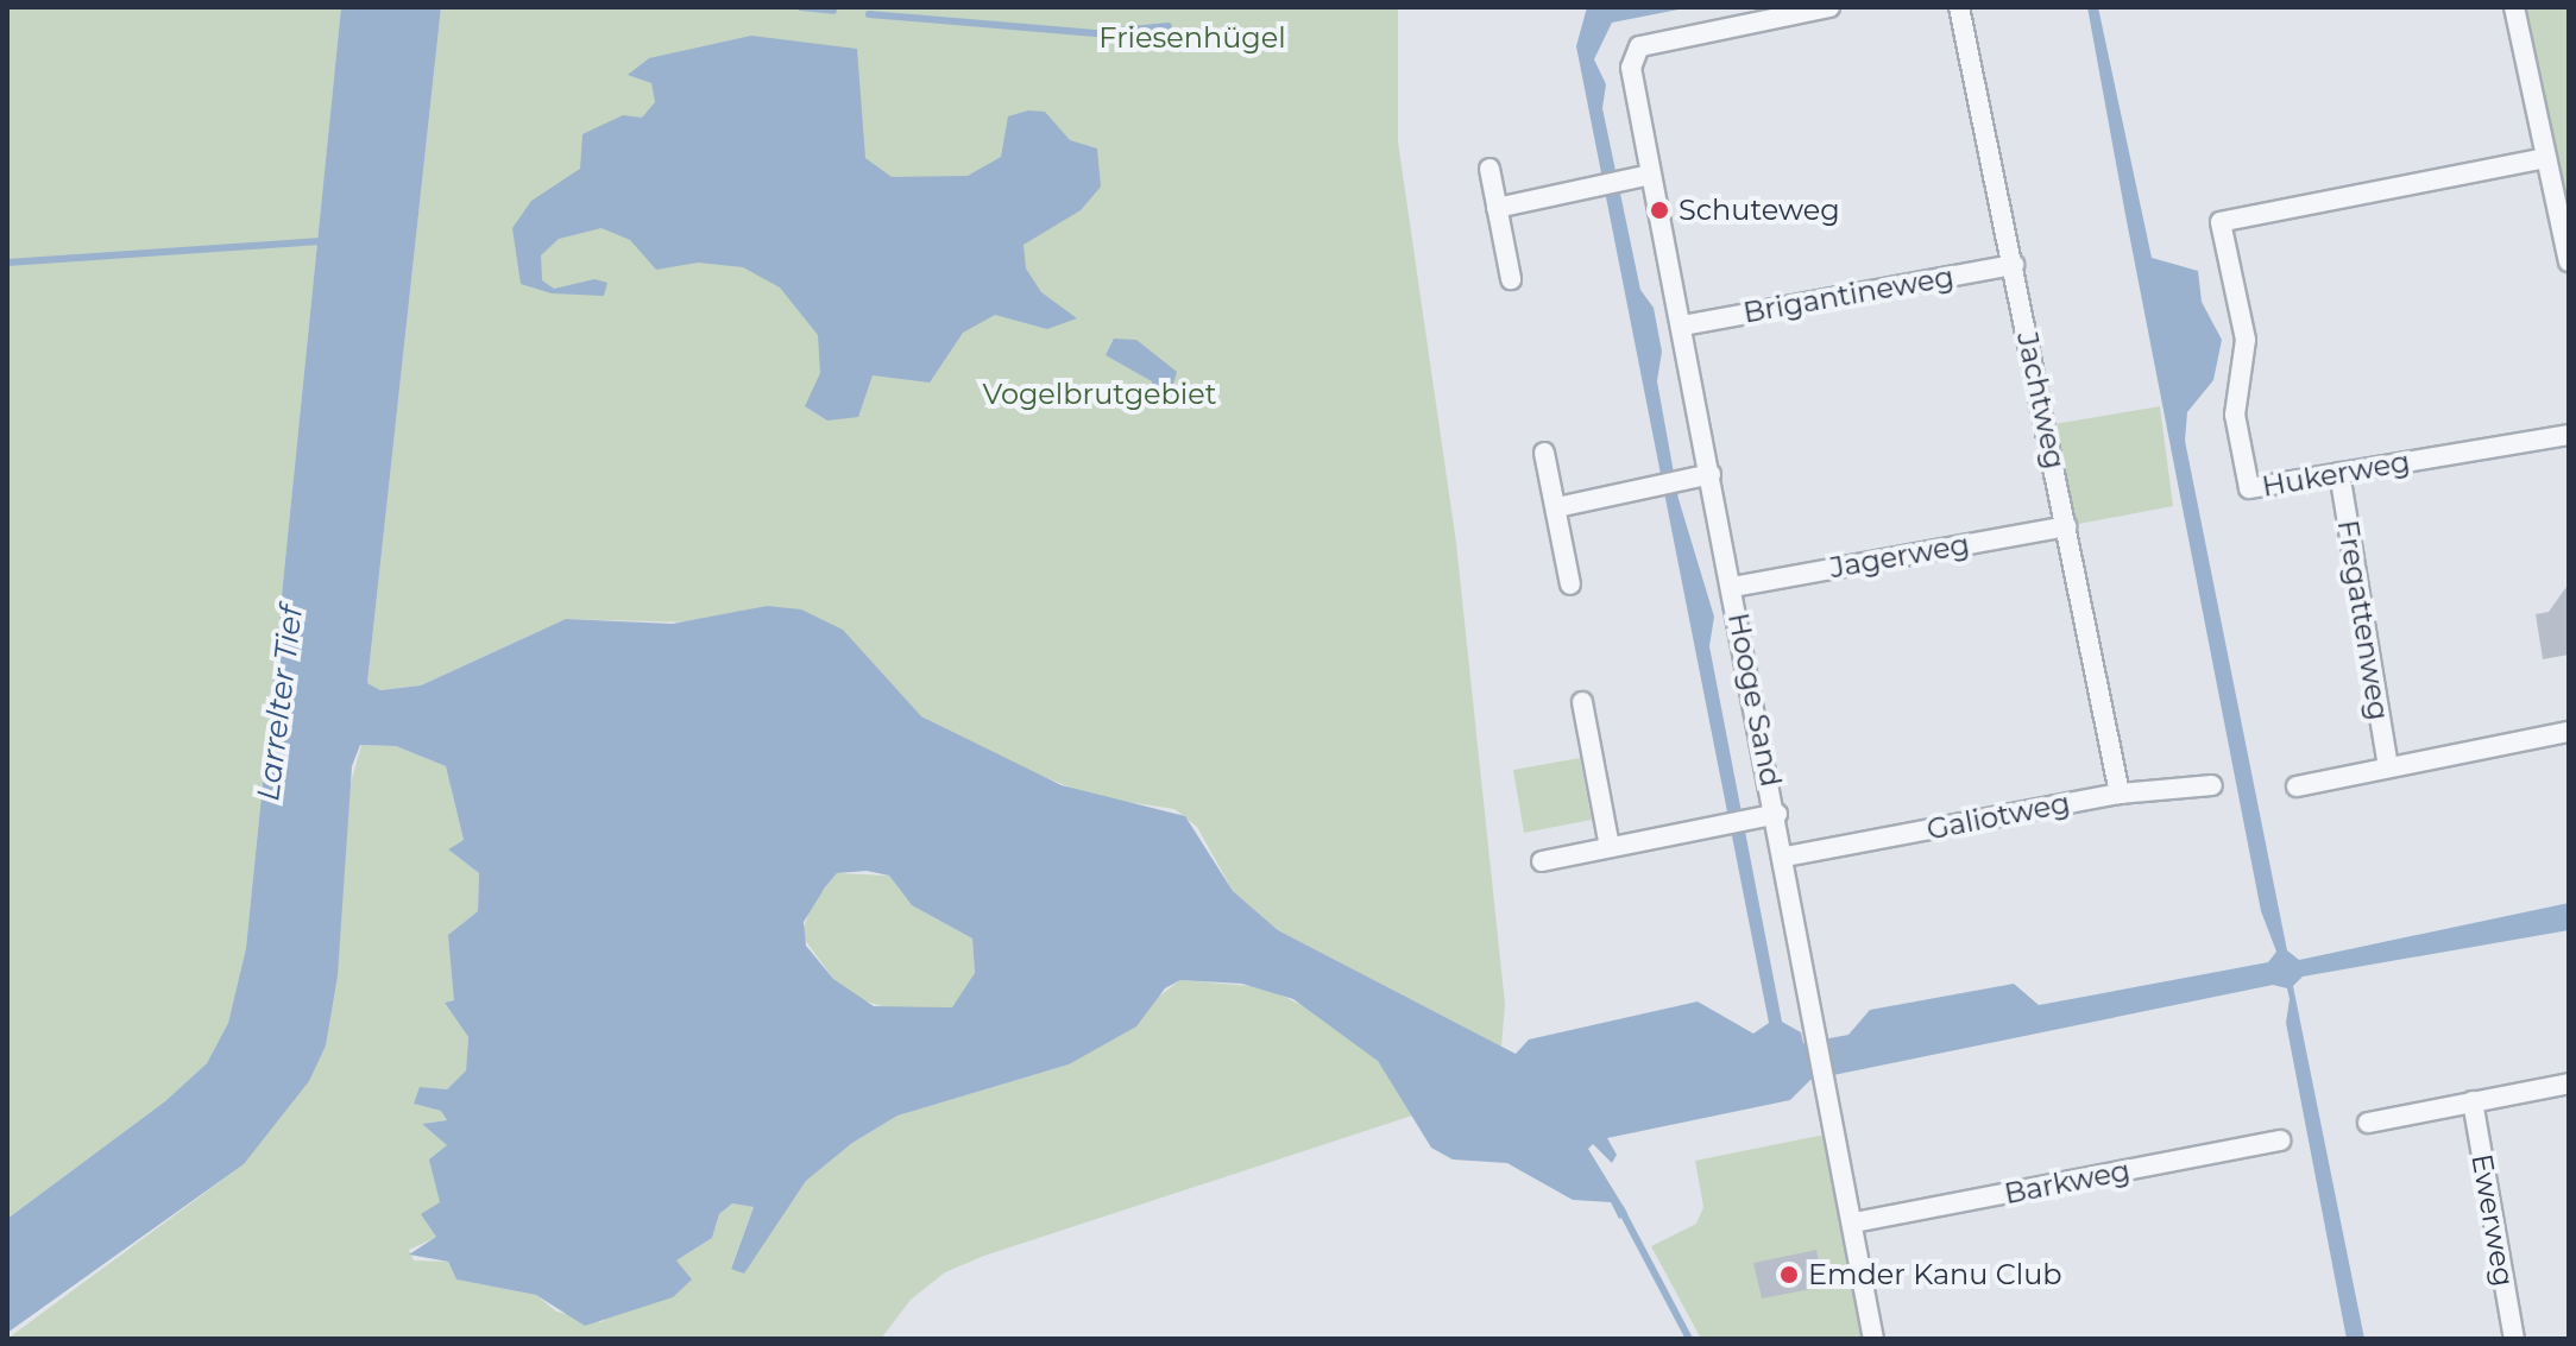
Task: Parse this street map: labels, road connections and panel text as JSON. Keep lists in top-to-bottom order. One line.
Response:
{"streets":{"street":["Brigantineweg","Jachtweg","Hukerweg","Jagerweg","Fregattenweg","Hooge Sand","Galiotweg","Barkweg","Ewerweg"]},"crossings":[["Brigantineweg","Jachtweg"],["Brigantineweg","Hooge Sand"],["Jachtweg","Jagerweg"],["Jachtweg","Galiotweg"],["Hukerweg","Fregattenweg"],["Jagerweg","Hooge Sand"],["Hooge Sand","Galiotweg"],["Hooge Sand","Barkweg"]],"water":["Larrelter Tief"],"parks":["Friesenhügel","Vogelbrutgebiet"],"places":["Schuteweg","Emder Kanu Club"]}
